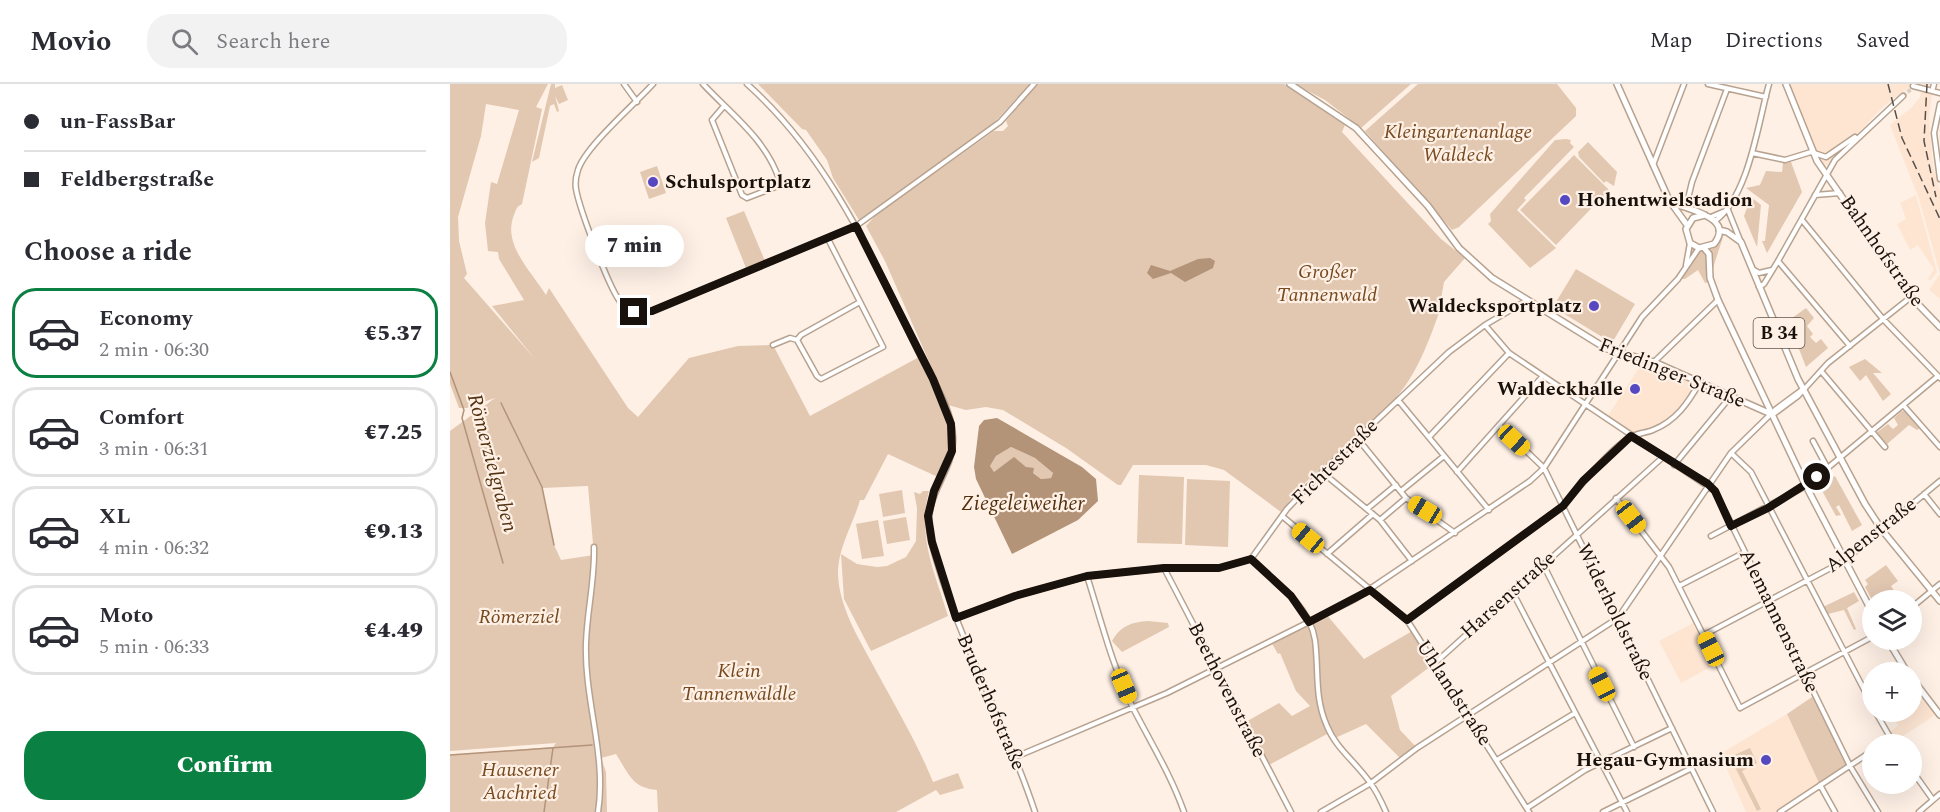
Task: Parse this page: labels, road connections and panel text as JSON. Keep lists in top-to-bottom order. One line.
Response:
{"streets":{"main road":["Bahnhofstraße","B 34","Friedinger Straße"],"street":["Fichtestraße","Alpenstraße","Harsenstraße","Widerholdstraße","Alemannenstraße","Beethovenstraße","Uhlandstraße","Bruderhofstraße"]},"crossings":[["B 34","Friedinger Straße"],["B 34","Alpenstraße"],["Friedinger Straße","Fichtestraße"],["Fichtestraße","Alemannenstraße"],["Fichtestraße","Uhlandstraße"],["Alpenstraße","Alemannenstraße"],["Harsenstraße","Widerholdstraße"],["Harsenstraße","Alemannenstraße"],["Harsenstraße","Uhlandstraße"]],"water":["Römerzielgraben","Ziegeleiweiher"],"parks":["Kleingartenanlage Waldeck","Großer Tannenwald","Römerziel","Klein Tannenwäldle","Hausener Aachried"],"places":["Schulsportplatz","Hohentwielstadion","Waldecksportplatz","Waldeckhalle","Hegau-Gymnasium"],"page":{"header":"Movio","search":"Search here","nav":["Map","Directions","Saved"],"banner":["un-FassBar","Feldbergstraße"],"heading":"Choose a ride","bubble":"7 min","list":[{"name":"Economy","note":"2 min · 06:30","value":"€5.37"},{"name":"Comfort","note":"3 min · 06:31","value":"€7.25"},{"name":"XL","note":"4 min · 06:32","value":"€9.13"},{"name":"Moto","note":"5 min · 06:33","value":"€4.49"}],"map_buttons":["+","−"],"buttons":"Confirm"}}
